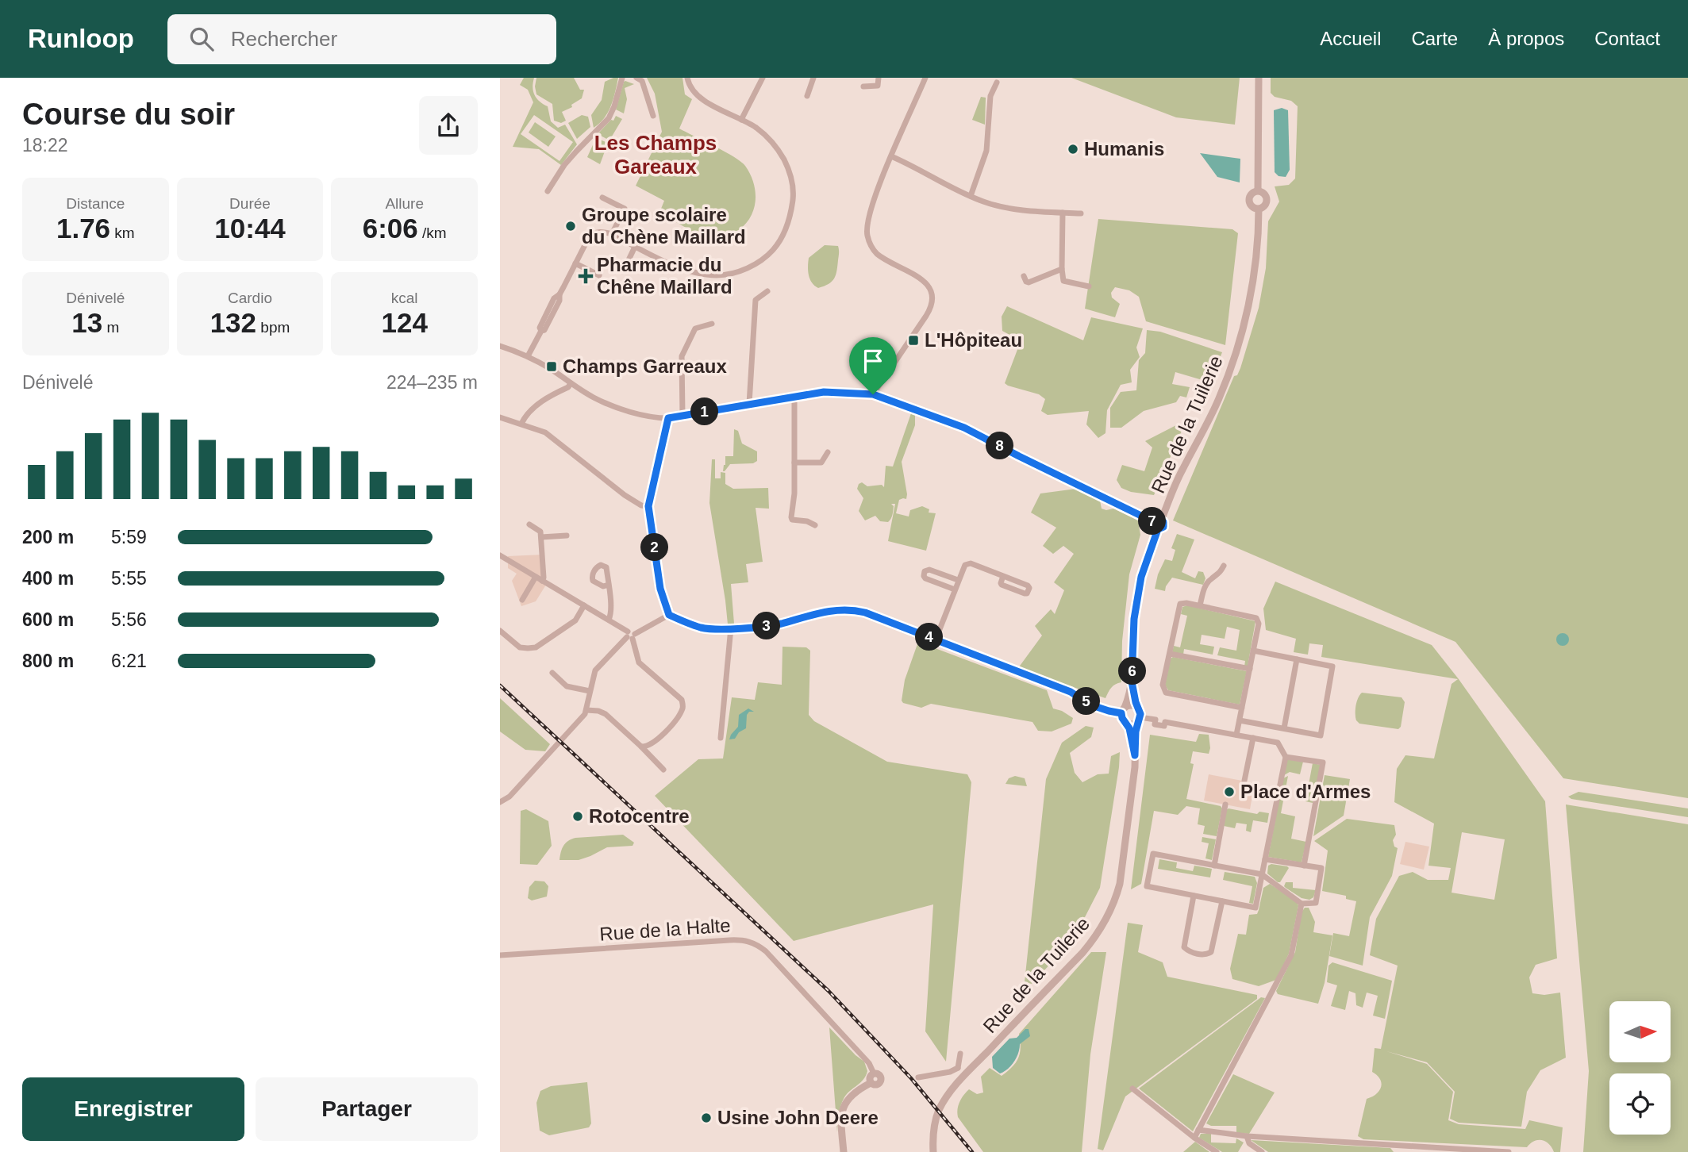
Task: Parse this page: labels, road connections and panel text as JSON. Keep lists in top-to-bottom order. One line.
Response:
{"streets":{"street":["Rue de la Tuilerie","Rue de la Halte"]},"districts":["Les Champs Gareaux"],"places":{"other":["Humanis","Groupe scolaire du Chène Maillard","Place d'Armes","Rotocentre","Usine John Deere"],"health":["Pharmacie du Chêne Maillard"],"transit":["L'Hôpiteau","Champs Garreaux"]},"north":"right","page":{"header":"Runloop","search":"Rechercher","nav":["Accueil","Carte","À propos","Contact"],"heading":["Course du soir","18:22"],"stats":[["Distance","1.76 km"],["Durée","10:44"],["Allure","6:06 /km"],["Dénivelé","13 m"],["Cardio","132 bpm"],["kcal","124"]],"chart":["Dénivelé","224–235 m"],"pins":["1","8","7","2","3","4","6","5"],"list":[{"name":"200 m","note":"5:59"},{"name":"400 m","note":"5:55"},{"name":"600 m","note":"5:56"},{"name":"800 m","note":"6:21"}],"buttons":["Enregistrer","Partager"]}}
